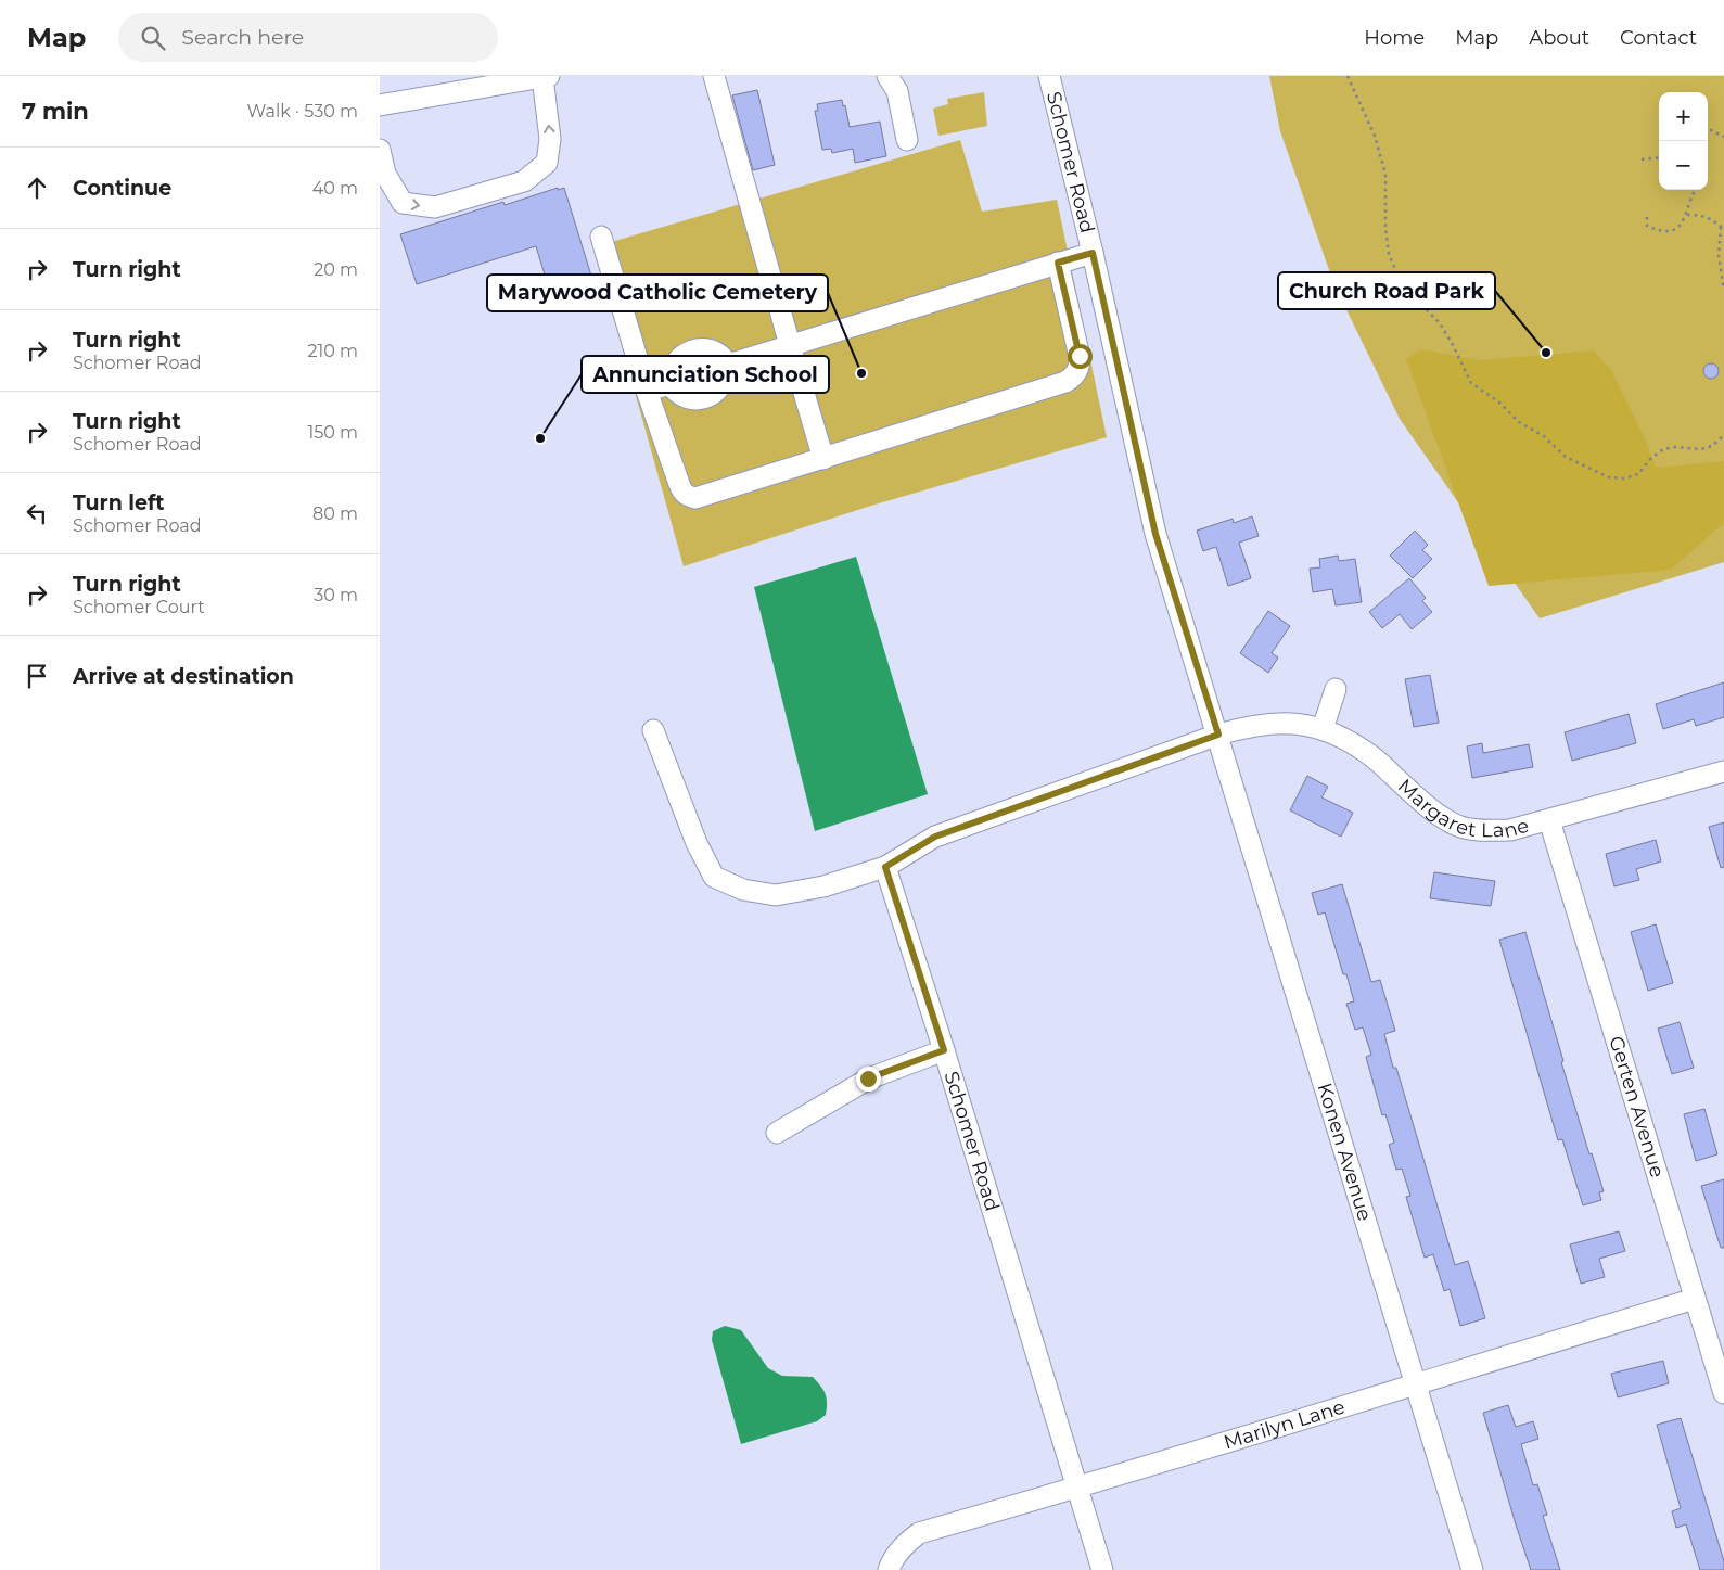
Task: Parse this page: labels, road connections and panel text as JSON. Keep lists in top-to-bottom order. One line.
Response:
{"streets":{"street":["Schomer Road","Margaret Lane","Gerten Avenue","Konen Avenue","Marilyn Lane"]},"crossings":[["Schomer Road","Margaret Lane"],["Schomer Road","Konen Avenue"],["Schomer Road","Marilyn Lane"],["Margaret Lane","Gerten Avenue"],["Margaret Lane","Konen Avenue"],["Gerten Avenue","Marilyn Lane"],["Konen Avenue","Marilyn Lane"]],"places":["Church Road Park","Marywood Catholic Cemetery","Annunciation School"],"page":{"header":"Map","search":"Search here","nav":["Home","Map","About","Contact"],"heading":["7 min","Walk · 530 m"],"map_buttons":["+","−"],"list":[["Continue","40 m"],["Turn right","20 m"],["Turn right","Schomer Road","210 m"],["Turn right","Schomer Road","150 m"],["Turn left","Schomer Road","80 m"],["Turn right","Schomer Court","30 m"],"Arrive at destination"]}}
